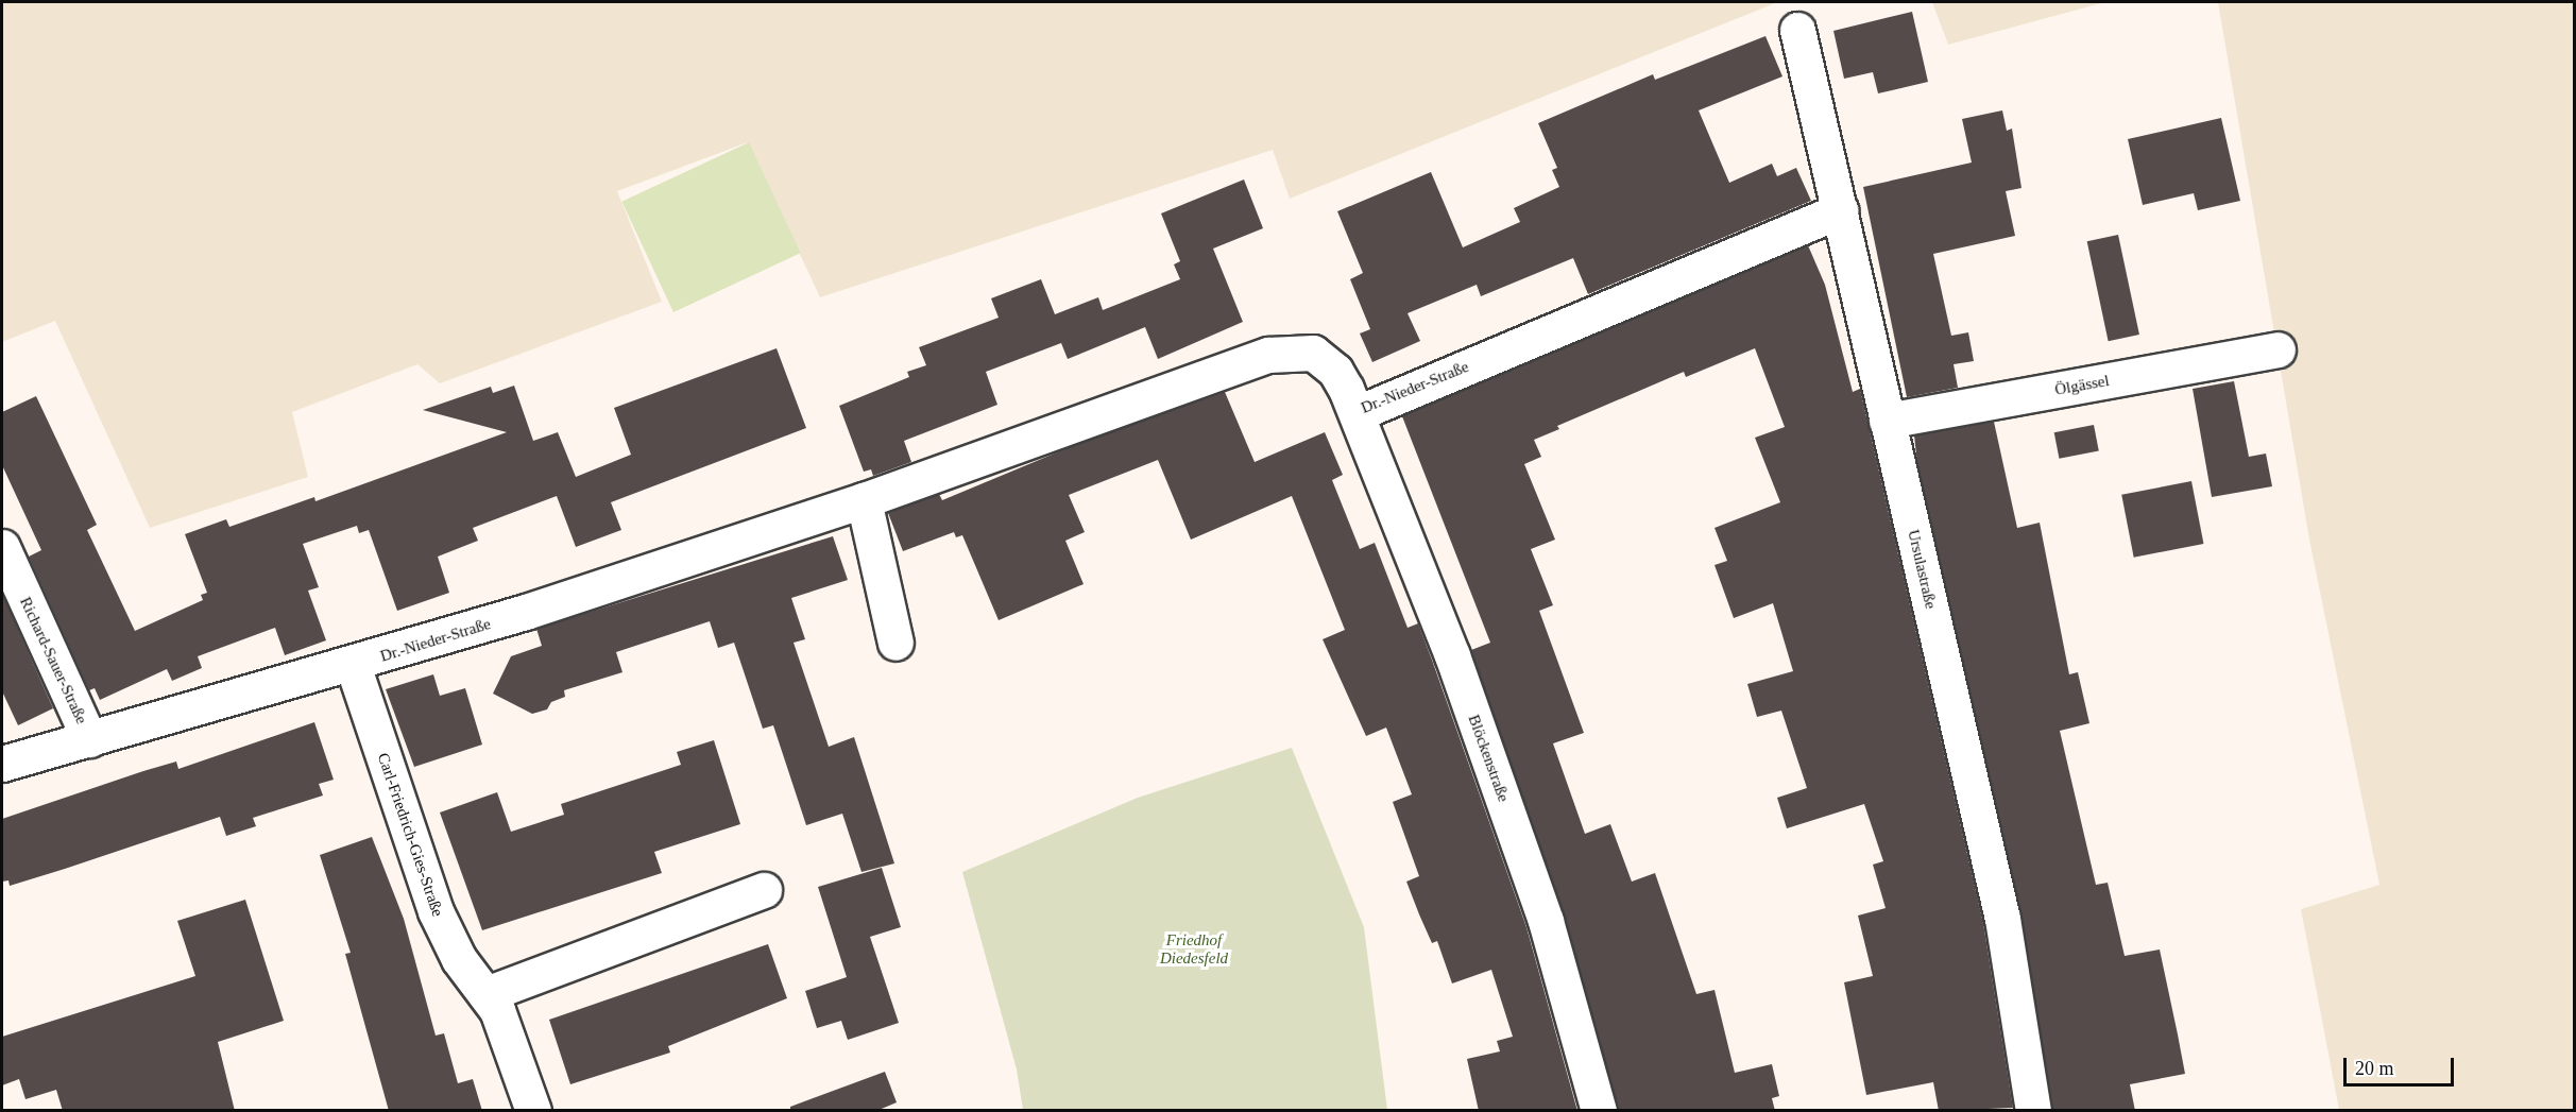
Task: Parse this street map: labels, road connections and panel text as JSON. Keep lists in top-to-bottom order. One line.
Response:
{"streets":{"street":["Ölgässel","Dr.-Nieder-Straße","Ursulastraße","Richard-Sauer-Straße","Blöckenstraße","Carl-Friedrich-Gies-Straße"]},"crossings":[["Ölgässel","Ursulastraße"],["Dr.-Nieder-Straße","Ursulastraße"],["Dr.-Nieder-Straße","Richard-Sauer-Straße"],["Dr.-Nieder-Straße","Blöckenstraße"],["Dr.-Nieder-Straße","Carl-Friedrich-Gies-Straße"]],"parks":["Friedhof Diedesfeld"],"scale_bar":"20 m"}
